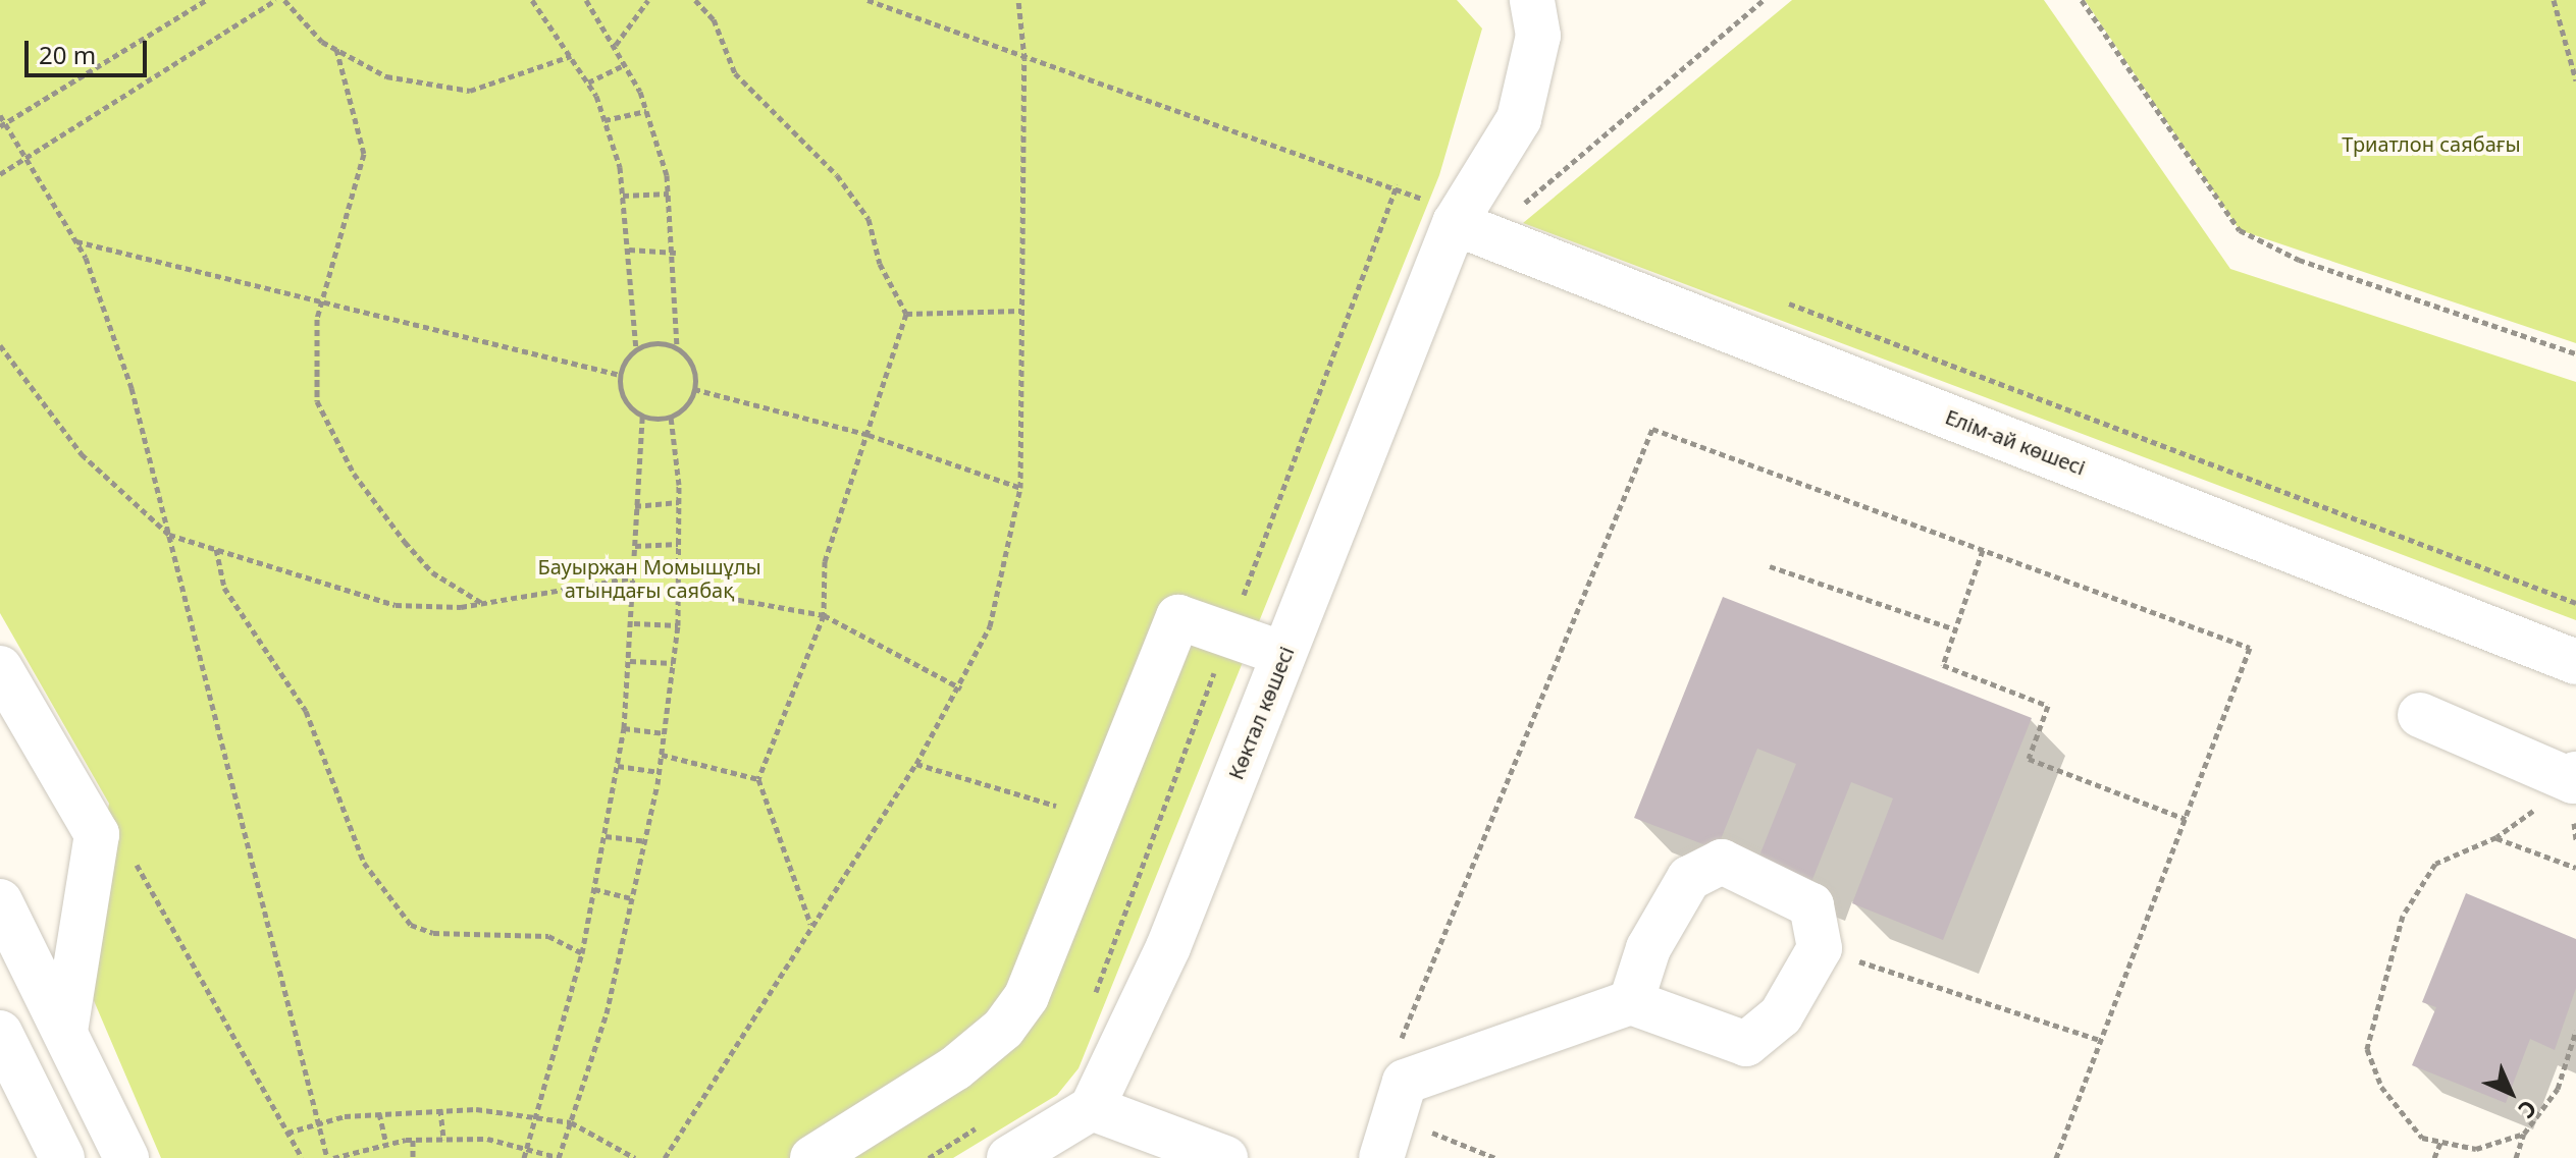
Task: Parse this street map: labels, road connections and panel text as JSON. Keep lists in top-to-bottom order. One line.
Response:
{"streets":{"street":["Елім-ай көшесі","Көктал көшесі"]},"crossings":[["Елім-ай көшесі","Көктал көшесі"]],"parks":["Триатлон саябағы","Бауыржан Момышұлы атындағы саябақ"],"scale_bar":"20 m","north":"bottom right"}
